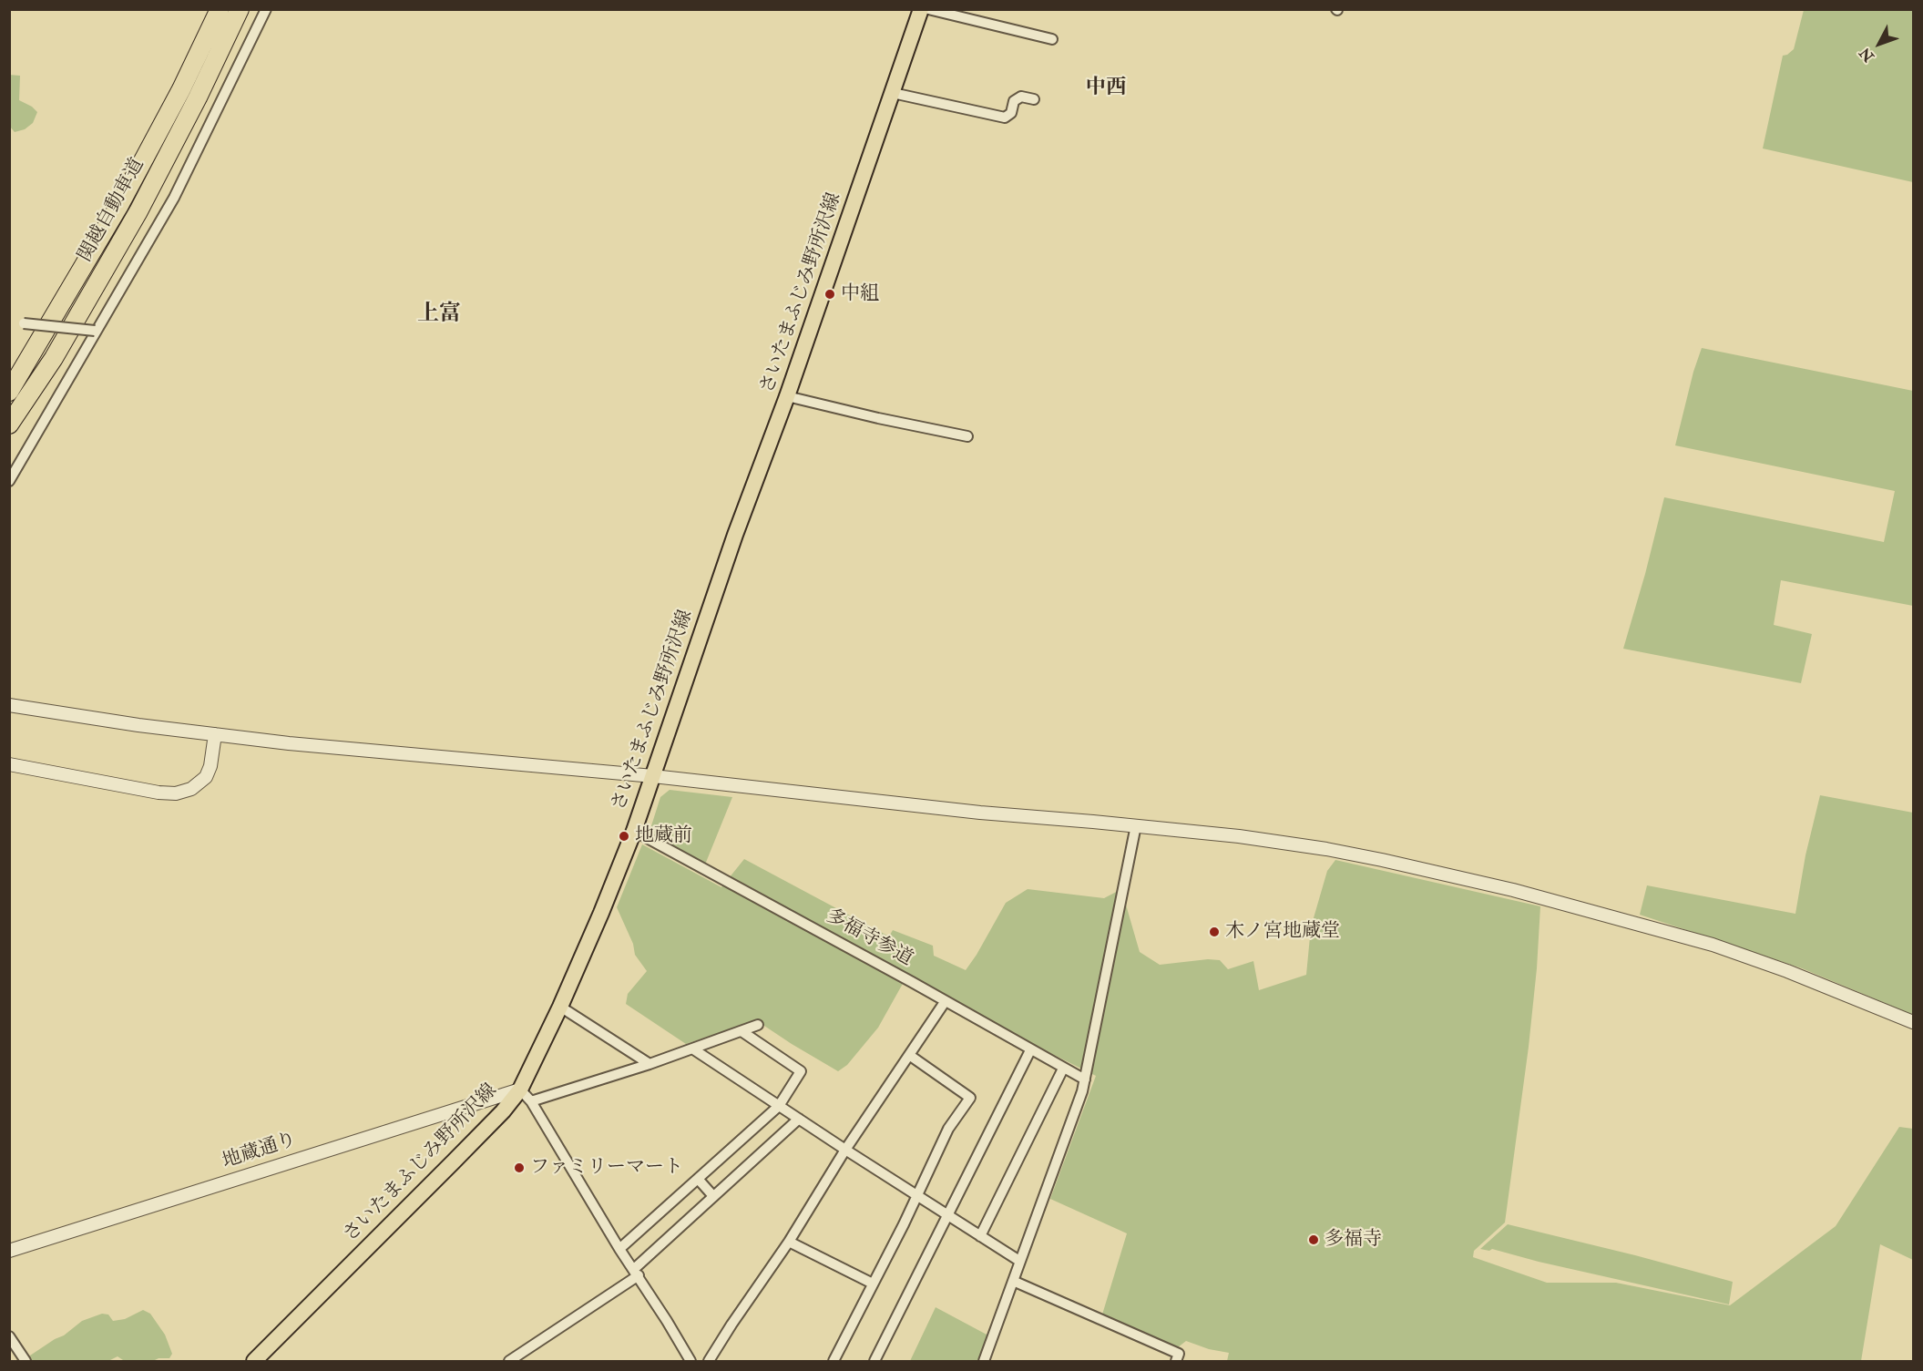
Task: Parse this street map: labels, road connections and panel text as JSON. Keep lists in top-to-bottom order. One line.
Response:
{"streets":{"highway":["関越自動車道"],"main road":["さいたまふじみ野所沢線"],"street":["多福寺参道","地蔵通り"]},"crossings":[["さいたまふじみ野所沢線","多福寺参道"],["さいたまふじみ野所沢線","地蔵通り"]],"districts":["中西","上富"],"places":["中組","地蔵前","木ノ宮地蔵堂","ファミリーマート","多福寺"],"north":"bottom left"}
